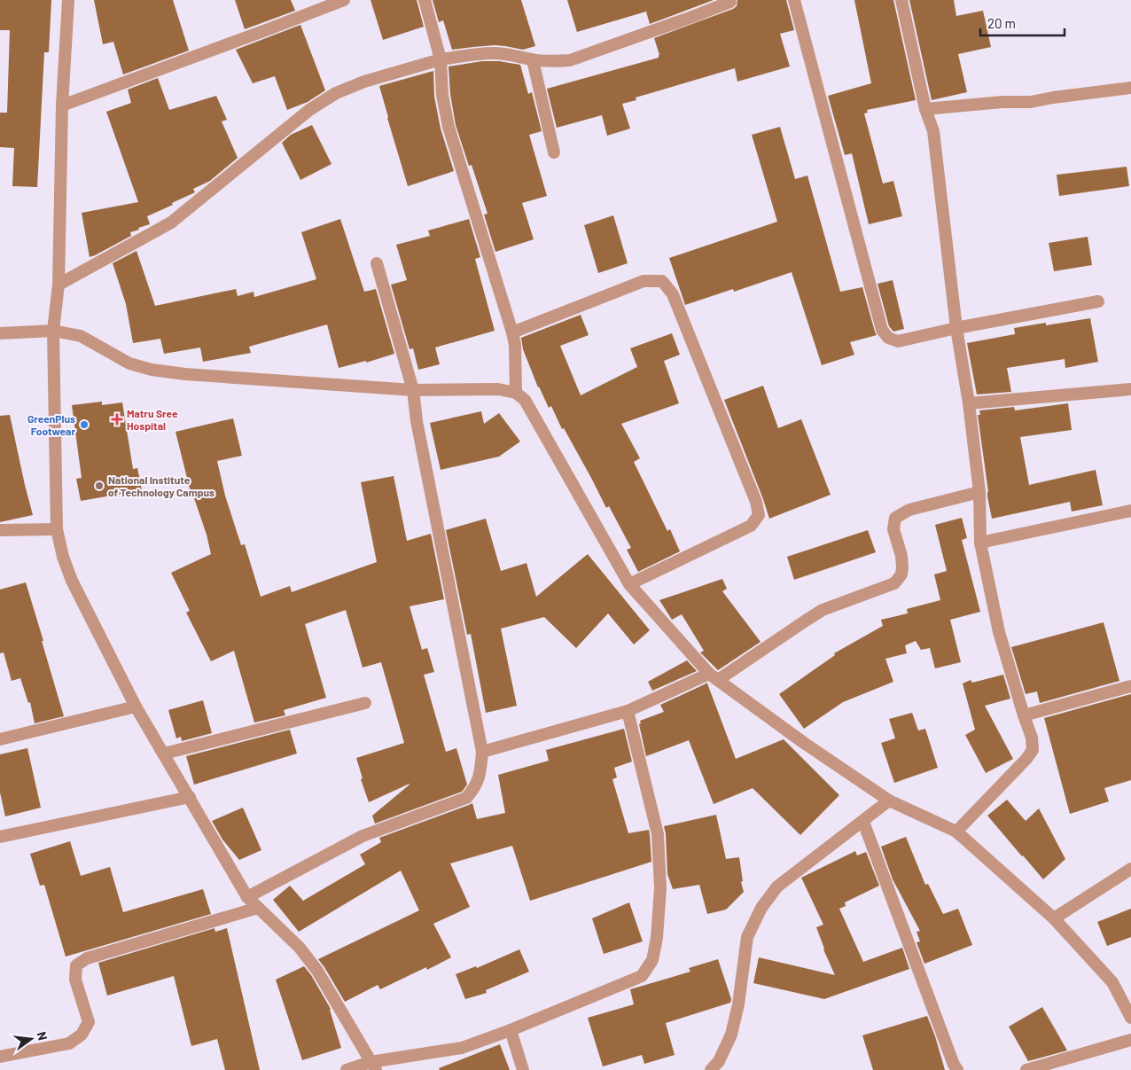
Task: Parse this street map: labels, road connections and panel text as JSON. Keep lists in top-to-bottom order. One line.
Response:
{"places":{"health":["Matru Sree Hospital"],"other":["GreenPlus Footwear","National Institute of Technology Campus"]},"scale_bar":"20 m","north":"right"}
